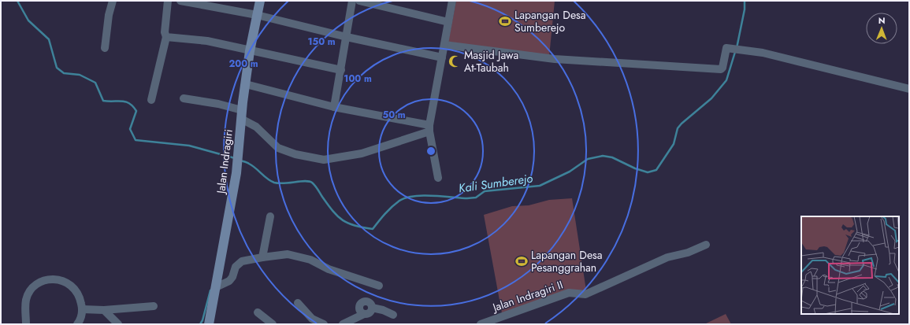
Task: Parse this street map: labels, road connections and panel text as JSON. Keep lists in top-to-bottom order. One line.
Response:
{"streets":{"street":["Jalan Indragiri","Jalan Indragiri II"]},"water":["Kali Sumberejo"],"places":{"sports":["Lapangan Desa Sumberejo","Lapangan Desa Pesanggrahan"],"mosque":["Masjid Jawa At-Taubah"]},"north":"top","rings":["150 m","200 m","100 m","50 m"]}
